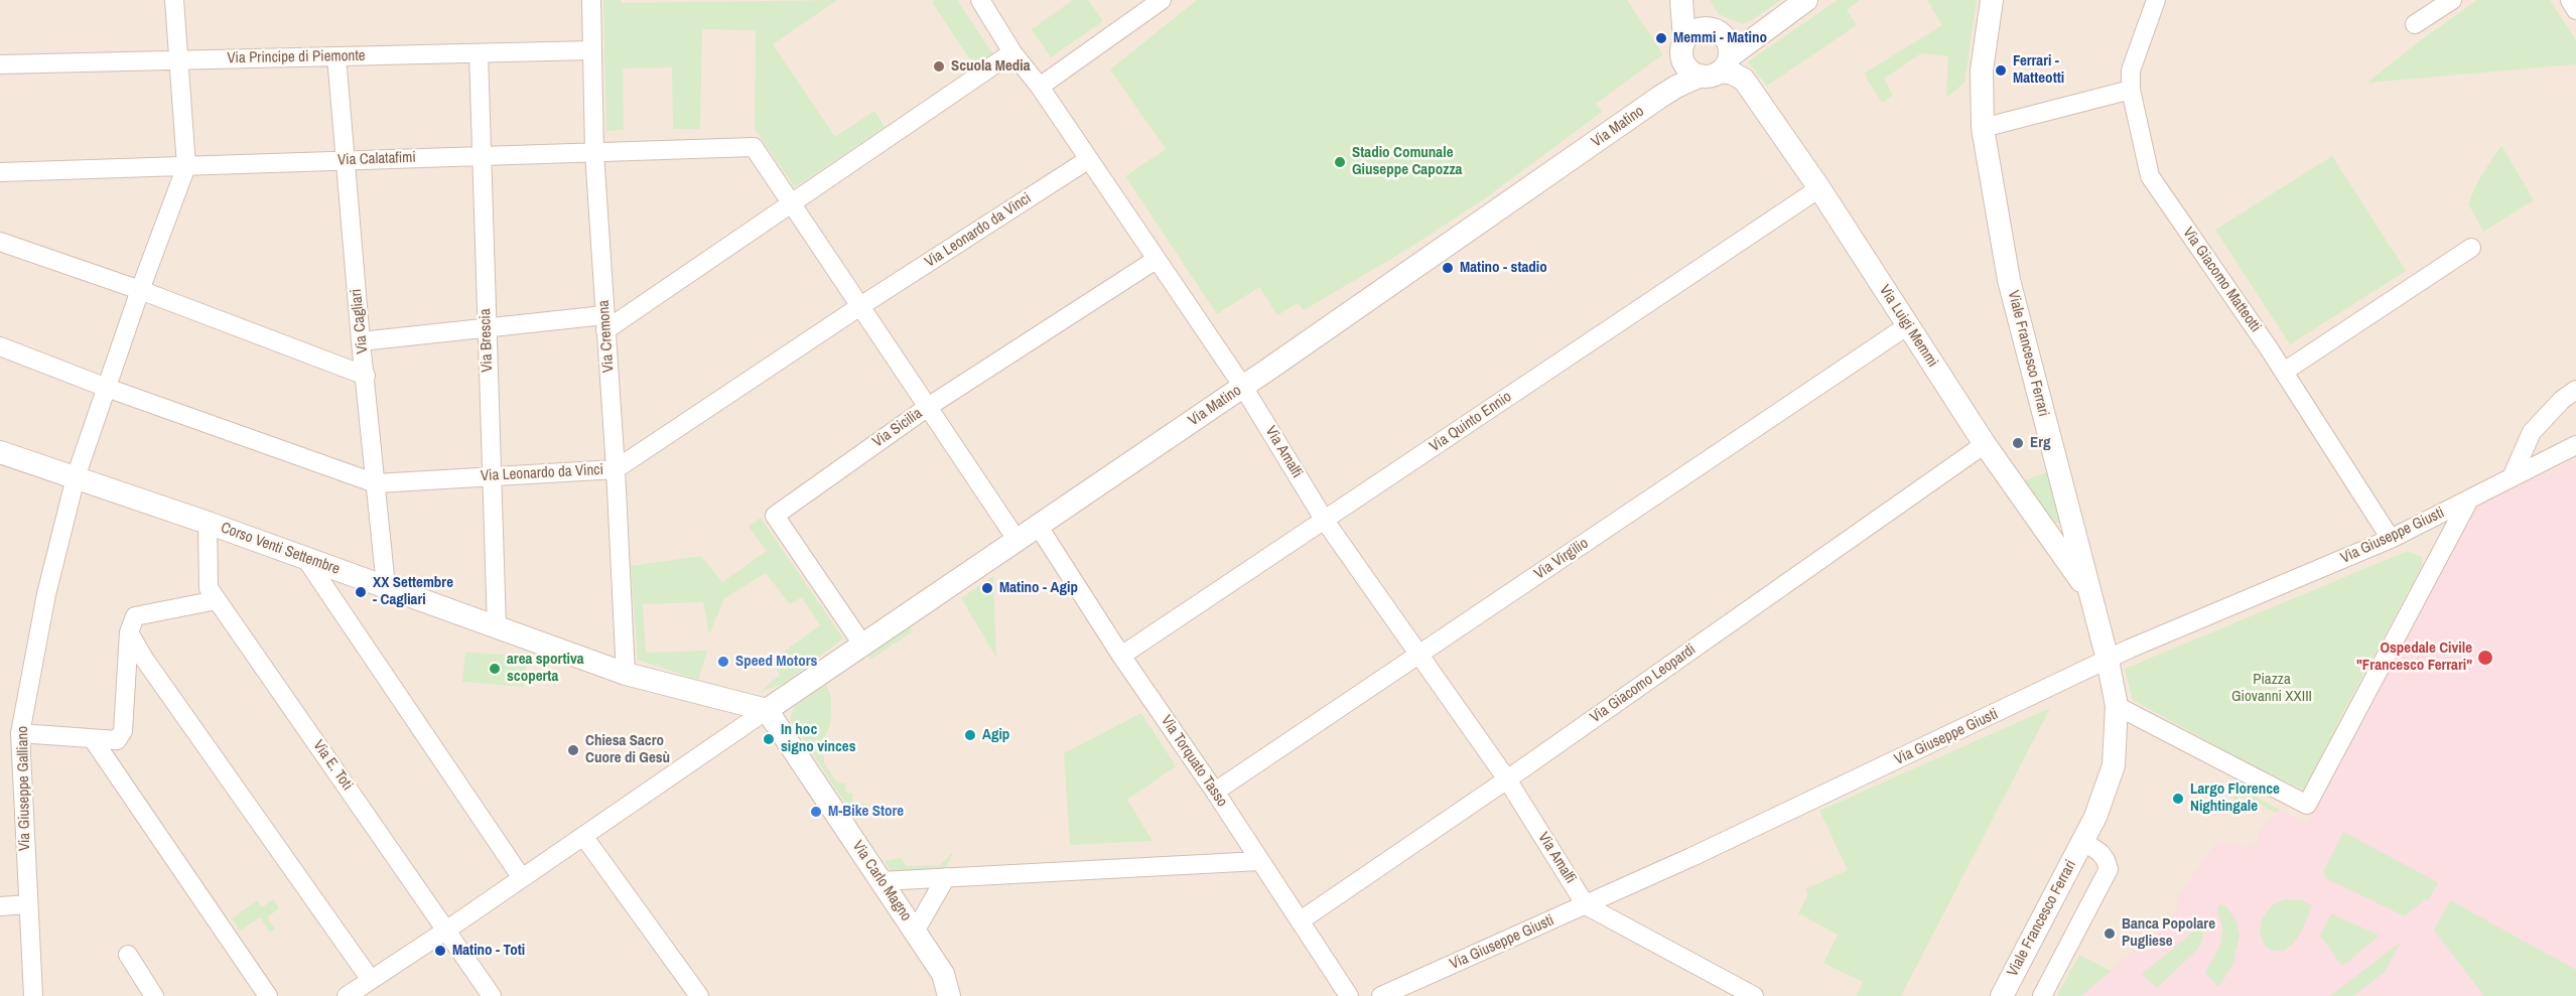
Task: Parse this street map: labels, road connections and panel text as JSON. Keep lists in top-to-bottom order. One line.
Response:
{"streets":{"street":["Via Principe di Piemonte","Via Matino","Via Calatafimi","Via Leonardo da Vinci","Via Giacomo Matteotti","Via Cagliari","Via Luigi Memmi","Via Cremona","Via Brescia","Viale Francesco Ferrari","Via Quinto Ennio","Via Sicilia","Via Amalfi","Via Giuseppe Giusti","Corso Venti Settembre","Via Virgilio","Via Giacomo Leopardi","Via Torquato Tasso","Via E. Toti","Via Giuseppe Galliano","Via Carlo Magno"]},"crossings":[["Via Principe di Piemonte","Via Cagliari"],["Via Principe di Piemonte","Via Cremona"],["Via Principe di Piemonte","Via Brescia"],["Via Matino","Via Luigi Memmi"],["Via Matino","Via Sicilia"],["Via Matino","Via Amalfi"],["Via Matino","Corso Venti Settembre"],["Via Matino","Via Torquato Tasso"],["Via Matino","Via Carlo Magno"],["Via Calatafimi","Via Cagliari"],["Via Calatafimi","Via Cremona"],["Via Calatafimi","Via Brescia"],["Via Calatafimi","Via Giuseppe Galliano"],["Via Leonardo da Vinci","Via Cagliari"],["Via Leonardo da Vinci","Via Cremona"],["Via Leonardo da Vinci","Via Brescia"],["Via Leonardo da Vinci","Via Amalfi"],["Via Leonardo da Vinci","Via Giuseppe Galliano"],["Via Giacomo Matteotti","Via Giuseppe Giusti"],["Via Cagliari","Corso Venti Settembre"],["Via Luigi Memmi","Viale Francesco Ferrari"],["Via Luigi Memmi","Via Quinto Ennio"],["Via Luigi Memmi","Via Virgilio"],["Via Luigi Memmi","Via Giacomo Leopardi"],["Via Cremona","Corso Venti Settembre"],["Via Brescia","Corso Venti Settembre"],["Viale Francesco Ferrari","Via Giuseppe Giusti"],["Via Quinto Ennio","Via Amalfi"],["Via Quinto Ennio","Via Torquato Tasso"],["Via Sicilia","Via Amalfi"],["Via Amalfi","Via Giuseppe Giusti"],["Via Amalfi","Via Virgilio"],["Via Amalfi","Via Giacomo Leopardi"],["Corso Venti Settembre","Via E. Toti"],["Corso Venti Settembre","Via Giuseppe Galliano"],["Corso Venti Settembre","Via Carlo Magno"],["Via Virgilio","Via Torquato Tasso"],["Via Giacomo Leopardi","Via Torquato Tasso"]],"parks":["Piazza Giovanni XXIII"],"places":["Memmi - Matino","Scuola Media","Ferrari - Matteotti","Stadio Comunale Giuseppe Capozza","Matino - stadio","Erg","Matino - Agip","XX Settembre - Cagliari","Ospedale Civile \"Francesco Ferrari\"","Speed Motors","area sportiva scoperta","Agip","In hoc signo vinces","Chiesa Sacro Cuore di Gesù","Largo Florence Nightingale","M-Bike Store","Banca Popolare Pugliese","Matino - Toti"]}
